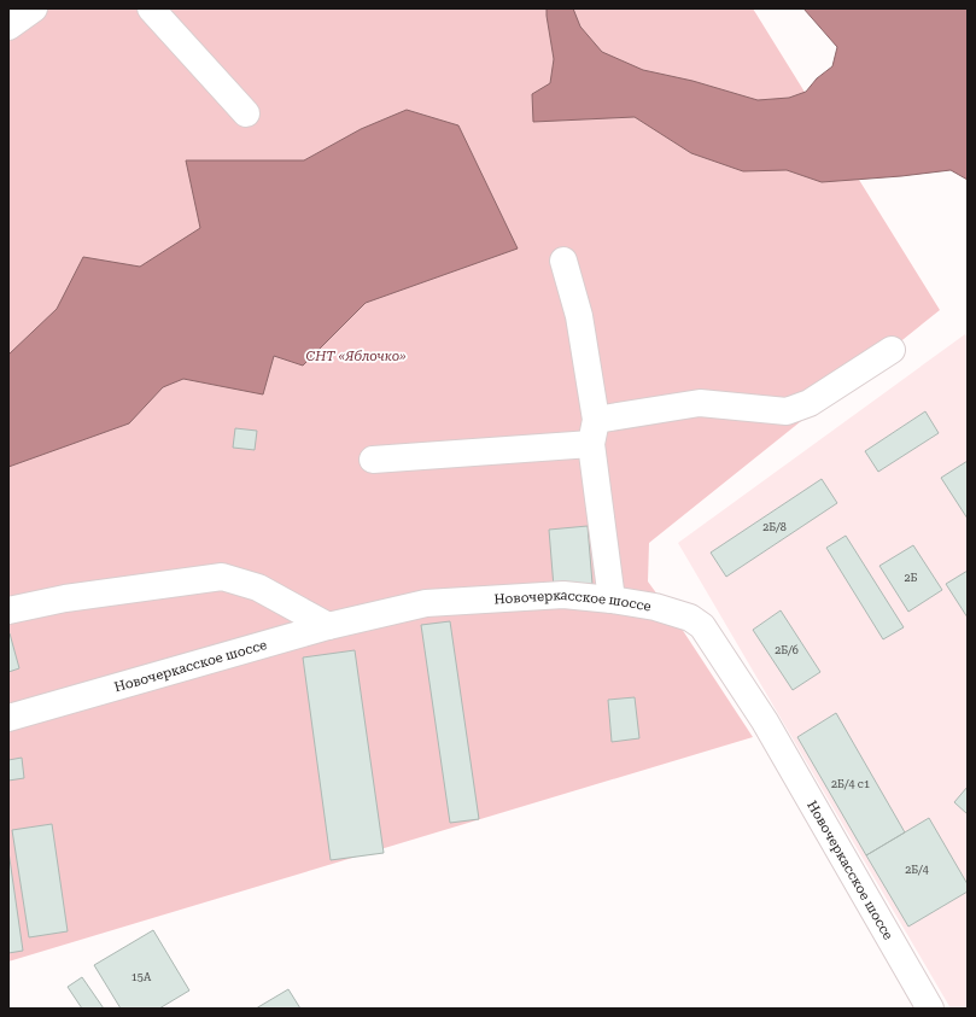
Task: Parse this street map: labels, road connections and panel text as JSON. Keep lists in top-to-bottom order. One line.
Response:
{"streets":{"street":["Новочеркасское шоссе"]},"parks":["СНТ «Яблочко»"],"house_numbers":["2Б/8","2Б","2Б/6","2Б/4 с1","2Б/4","15А"]}
